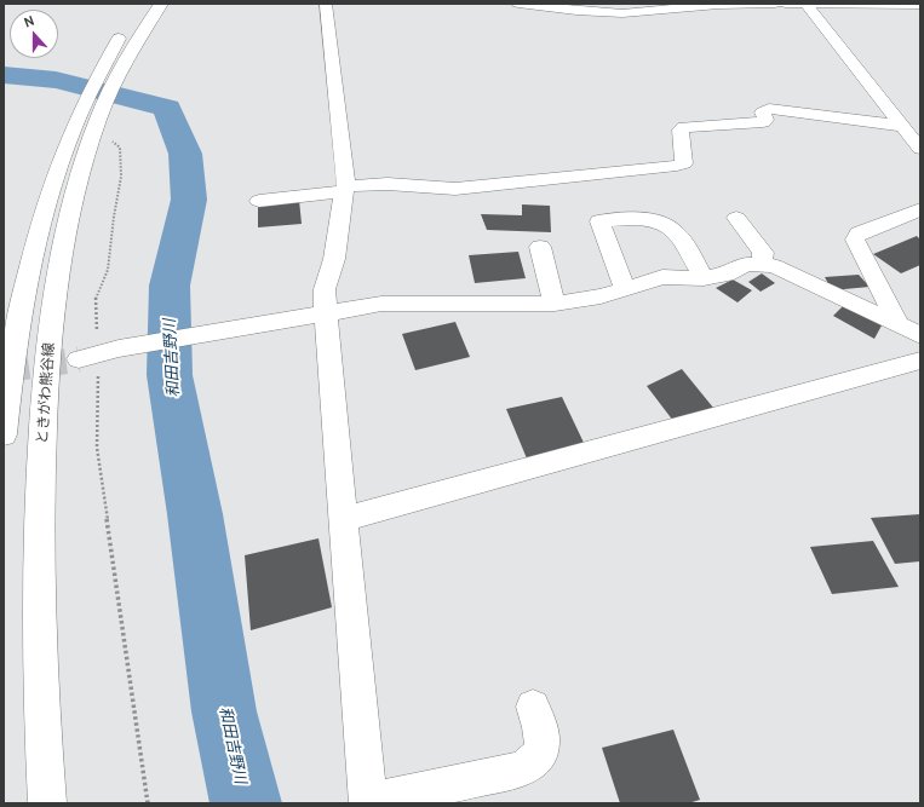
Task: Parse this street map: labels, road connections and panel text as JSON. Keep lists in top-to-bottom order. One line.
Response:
{"streets":{"main road":["ときがわ熊谷線"]},"water":["和田吉野川"],"north":"top"}
